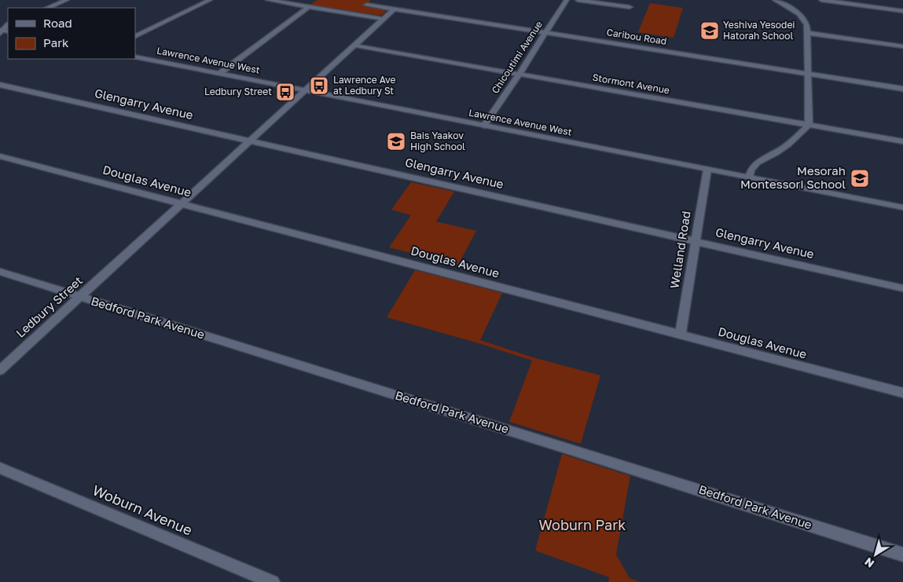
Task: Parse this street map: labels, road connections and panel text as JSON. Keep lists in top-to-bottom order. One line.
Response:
{"streets":{"street":["Caribou Road","Chicoutimi Avenue","Lawrence Avenue West","Stormont Avenue","Glengarry Avenue","Douglas Avenue","Welland Road","Ledbury Street","Bedford Park Avenue","Woburn Avenue"]},"crossings":[["Caribou Road","Chicoutimi Avenue"],["Caribou Road","Ledbury Street"],["Chicoutimi Avenue","Lawrence Avenue West"],["Chicoutimi Avenue","Stormont Avenue"],["Lawrence Avenue West","Welland Road"],["Lawrence Avenue West","Ledbury Street"],["Stormont Avenue","Ledbury Street"],["Glengarry Avenue","Welland Road"],["Glengarry Avenue","Ledbury Street"],["Douglas Avenue","Welland Road"],["Douglas Avenue","Ledbury Street"],["Ledbury Street","Bedford Park Avenue"]],"parks":["Woburn Park"],"places":{"school or university":["Yeshiva Yesodei Hatorah School","Bais Yaakov High School","Mesorah Montessori School"],"bus stop":["Lawrence Ave at Ledbury St","Ledbury Street"]},"legend":["Road","Park"],"north":"bottom left"}
